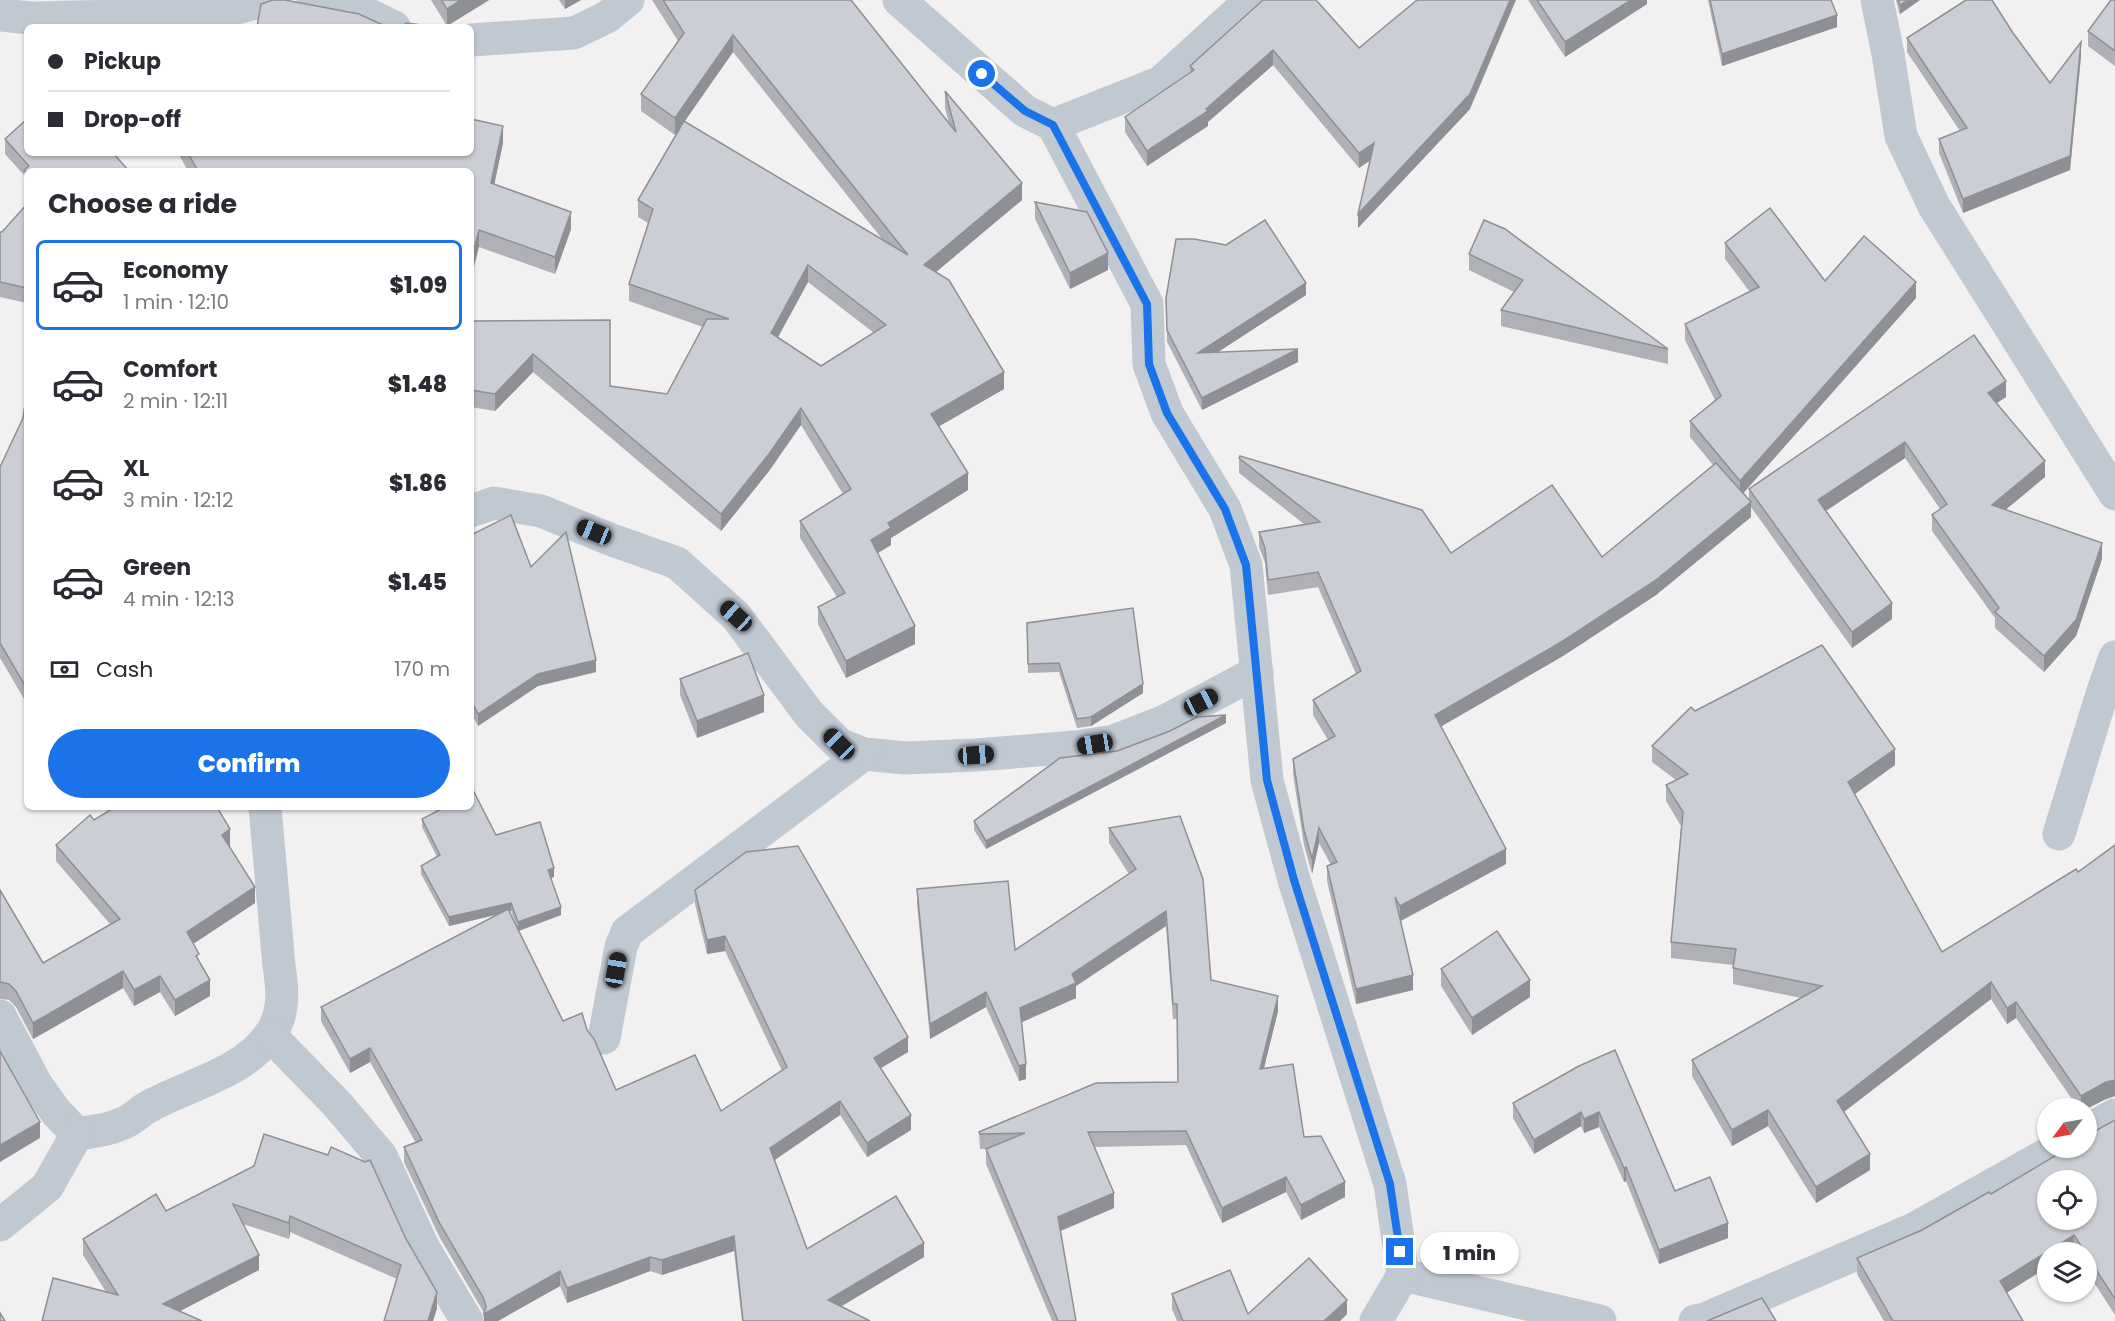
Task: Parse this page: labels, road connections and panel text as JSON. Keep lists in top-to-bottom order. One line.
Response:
{"north":"bottom left","page":{"banner":["Pickup","Drop-off"],"heading":"Choose a ride","list":[{"name":"Economy","note":"1 min · 12:10","value":"$1.09"},{"name":"Comfort","note":"2 min · 12:11","value":"$1.48"},{"name":"XL","note":"3 min · 12:12","value":"$1.86"},{"name":"Green","note":"4 min · 12:13","value":"$1.45"}],"pay":["Cash","170 m"],"buttons":"Confirm","bubble":"1 min"}}
